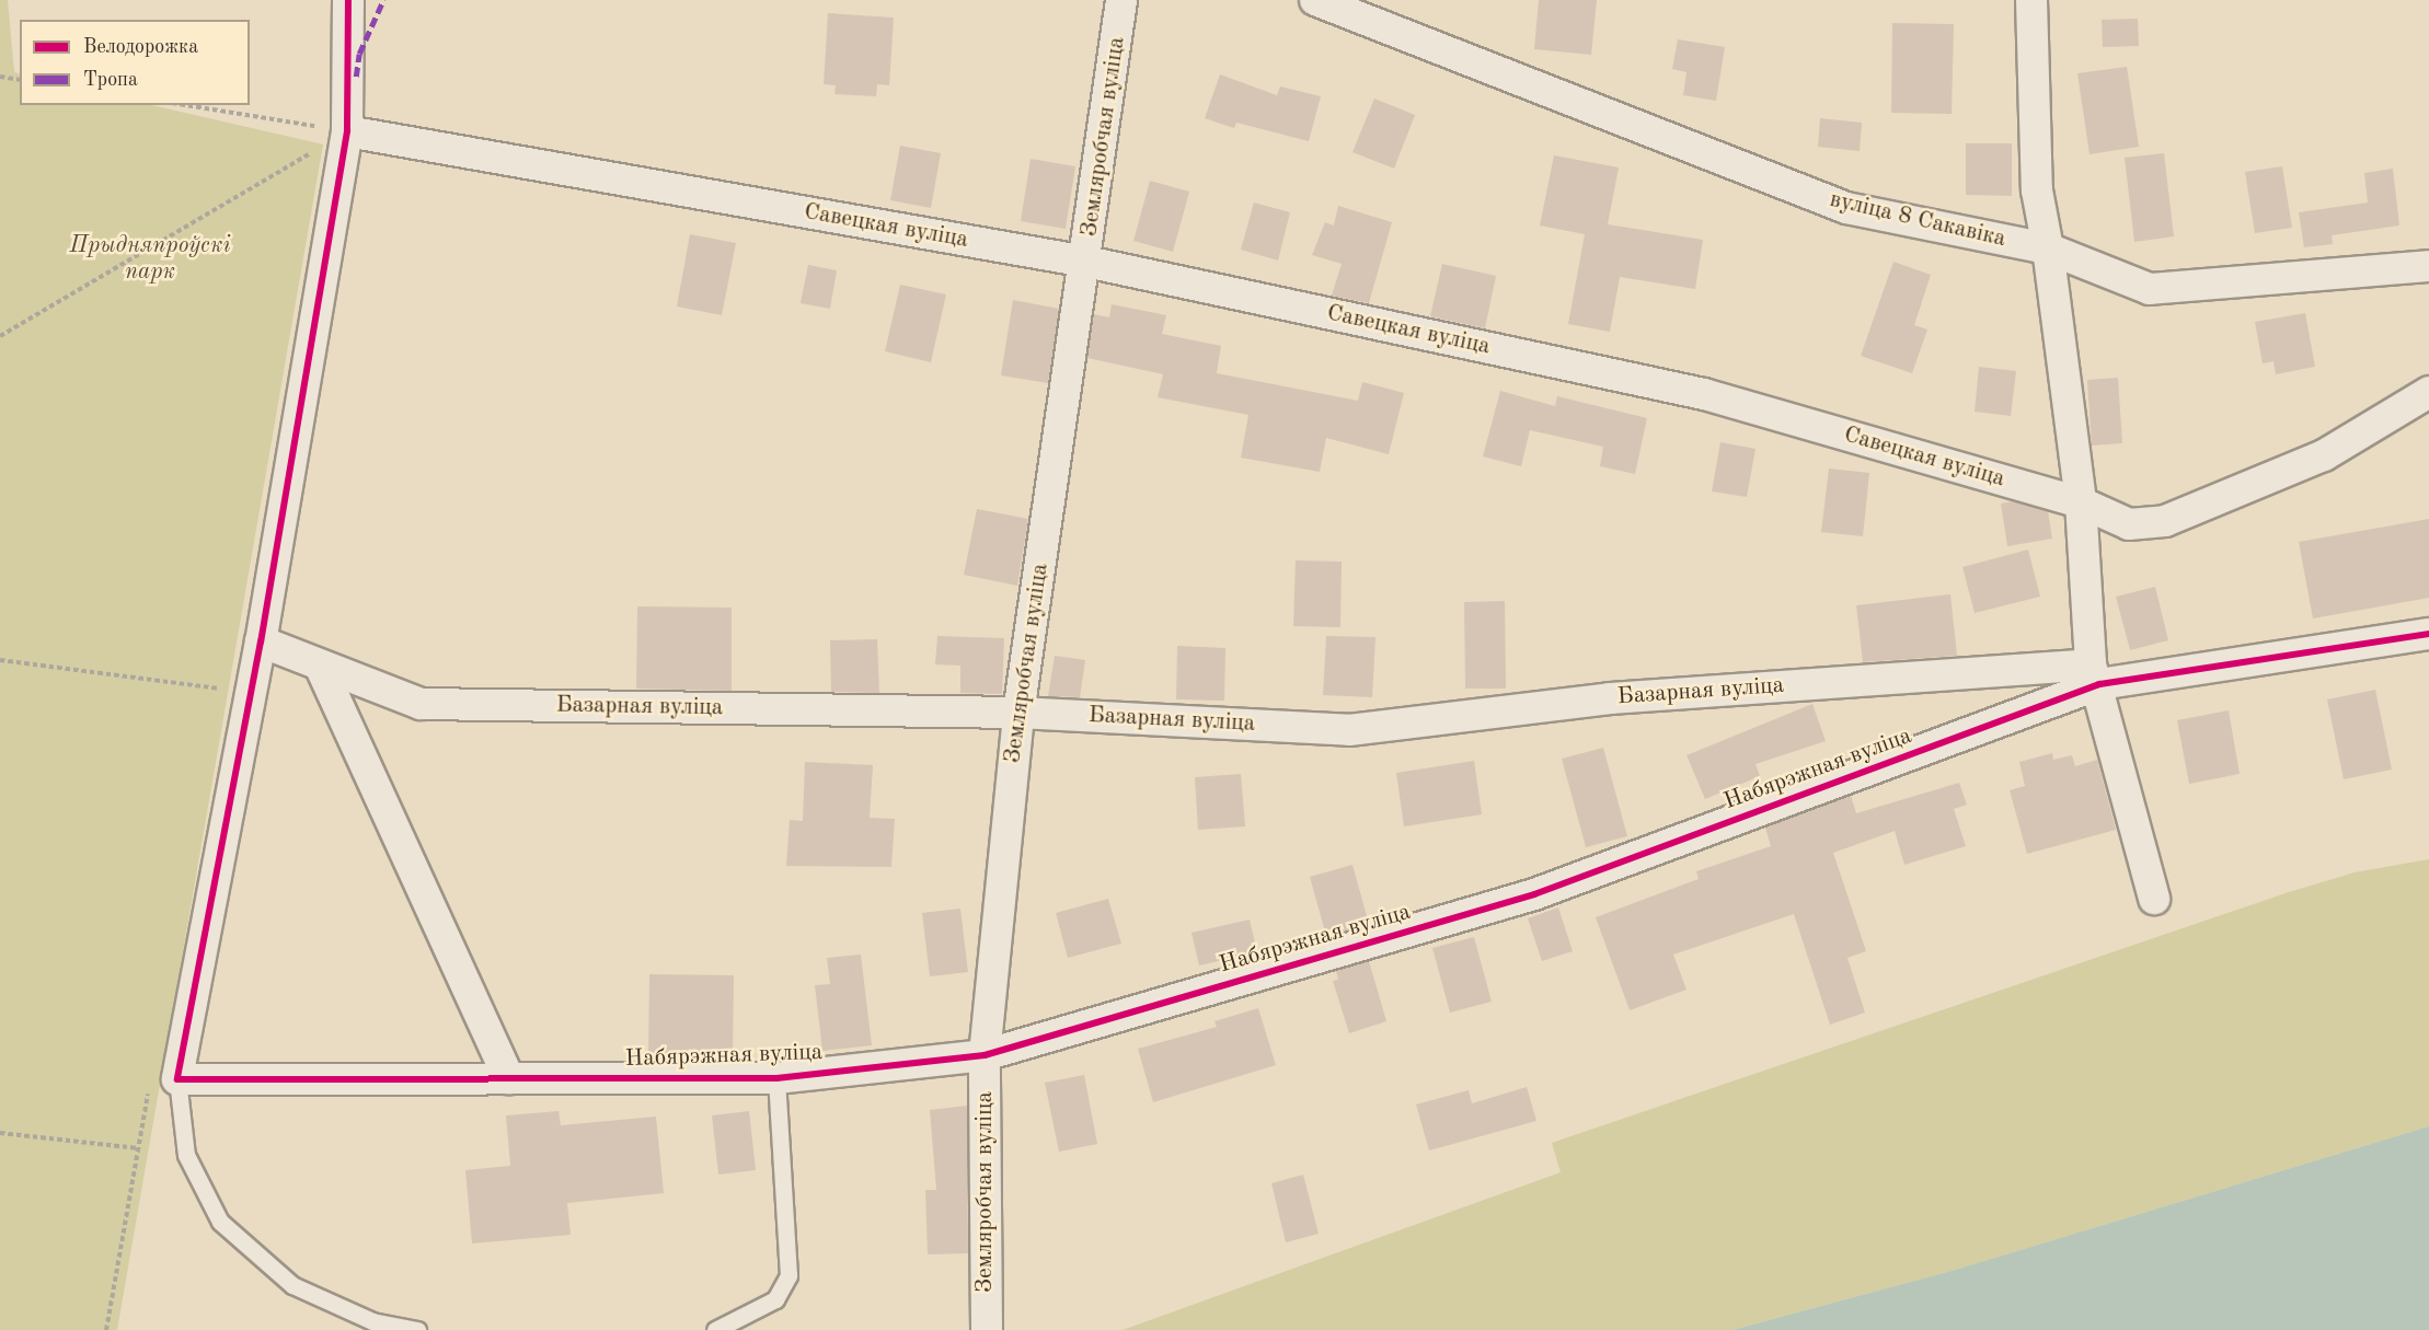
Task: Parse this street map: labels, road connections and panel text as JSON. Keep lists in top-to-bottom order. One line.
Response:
{"streets":{"street":["Земляробчая вуліца","вуліца 8 Сакавіка","Савецкая вуліца","Базарная вуліца","Набярэжная вуліца"]},"crossings":[["Земляробчая вуліца","Савецкая вуліца"],["Земляробчая вуліца","Базарная вуліца"],["Земляробчая вуліца","Набярэжная вуліца"],["Базарная вуліца","Набярэжная вуліца"]],"parks":["Прыдняпроўскі парк"],"legend":["Велодорожка","Тропа"]}
